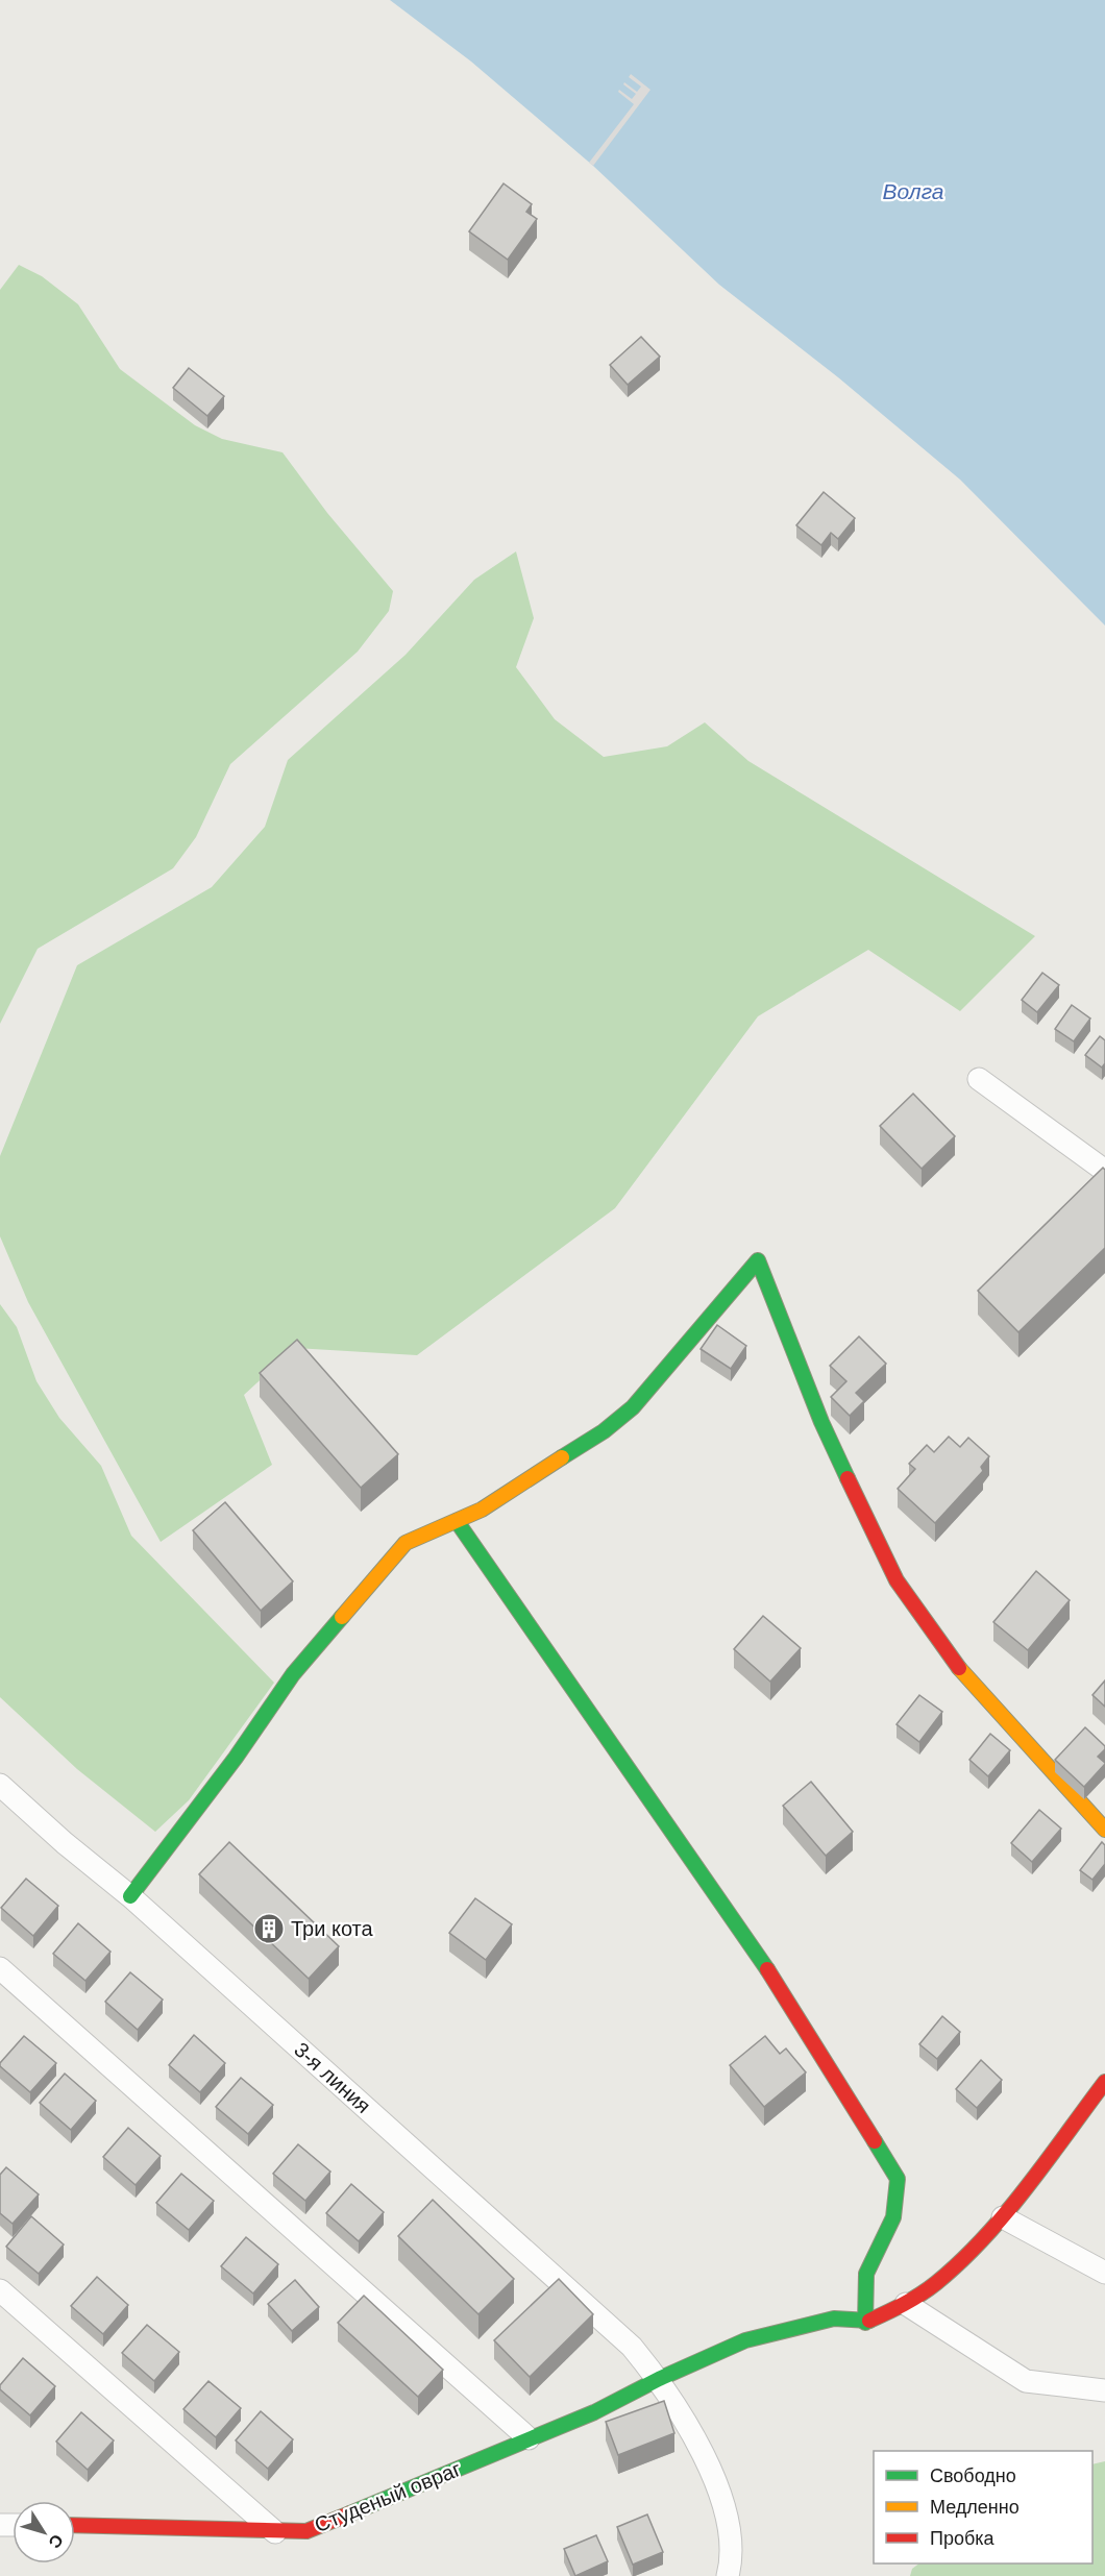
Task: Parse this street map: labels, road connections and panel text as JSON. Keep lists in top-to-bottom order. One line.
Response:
{"streets":{"street":["3-я линия","Студеный овраг"]},"crossings":[["3-я линия","Студеный овраг"]],"water":["Волга"],"places":{"building":["Три кота"]},"legend":["Свободно","Медленно","Пробка"],"north":"bottom right"}
